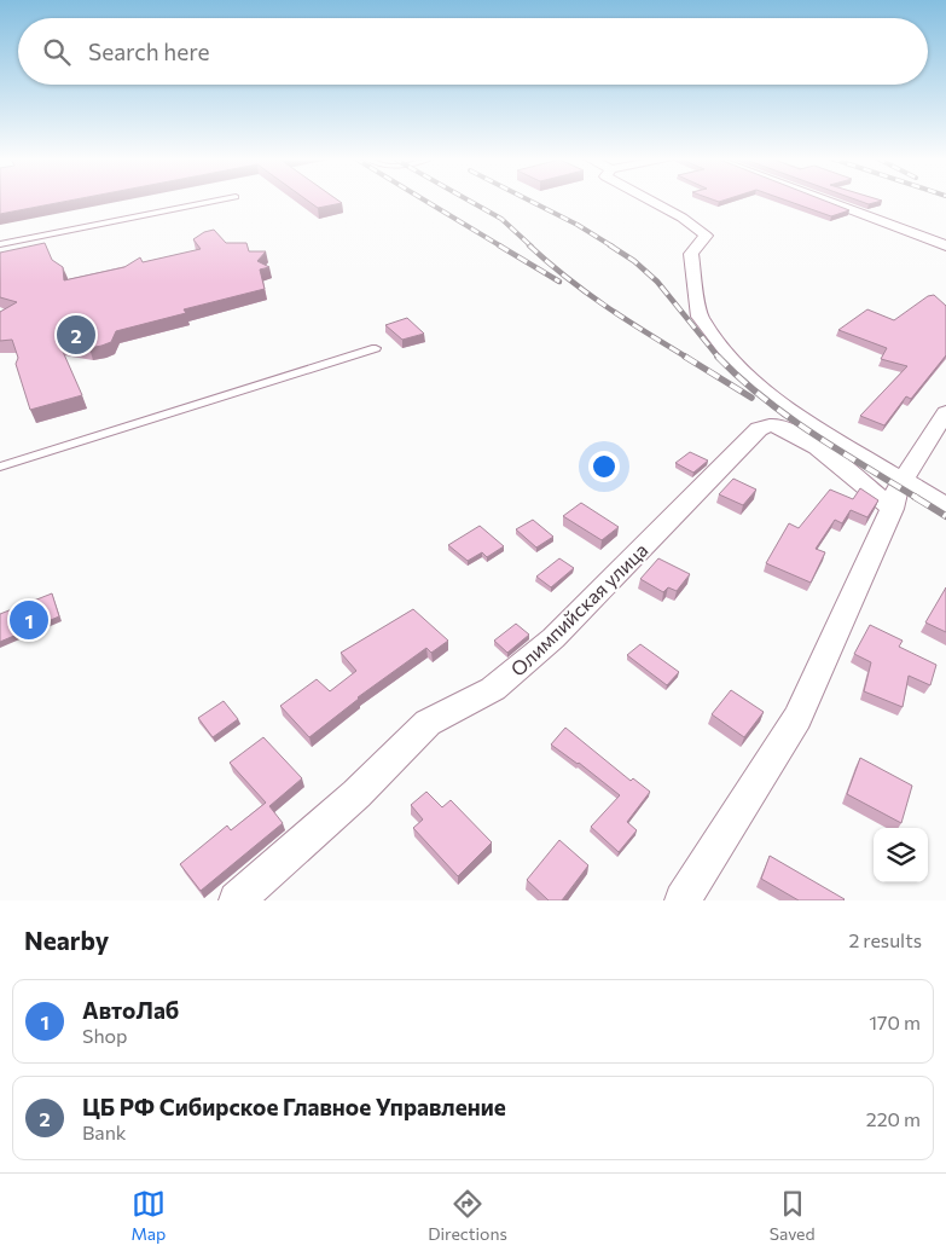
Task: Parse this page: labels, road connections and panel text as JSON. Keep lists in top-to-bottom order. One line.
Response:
{"streets":{"street":["Олимпийская улица"]},"page":{"search":"Search here","pins":["2","1"],"heading":["Nearby","2 results"],"list":[{"mark":"1","name":"АвтоЛаб","note":"Shop","value":"170 m"},{"mark":"2","name":"ЦБ РФ Сибирское Главное Управление","note":"Bank","value":"220 m"}],"nav":["Map","Directions","Saved"]}}
